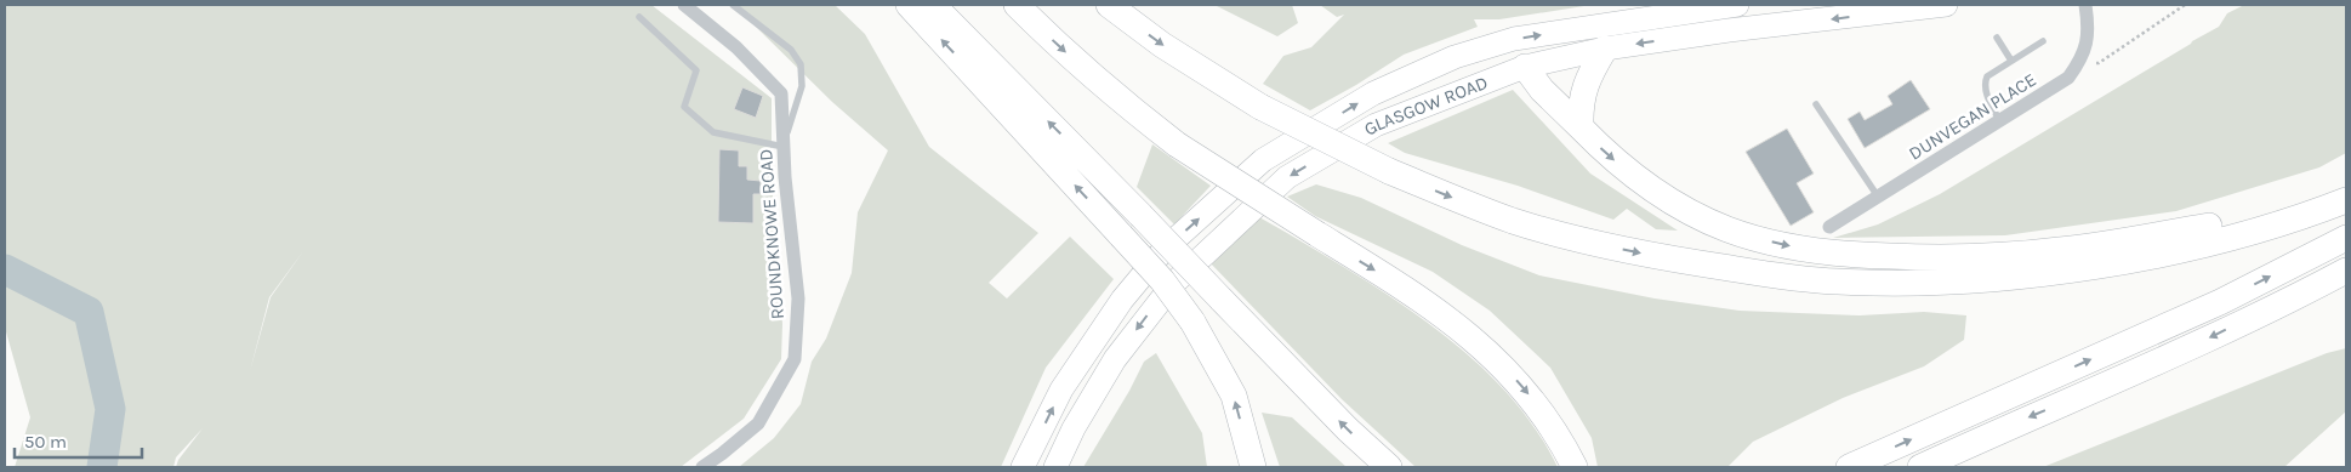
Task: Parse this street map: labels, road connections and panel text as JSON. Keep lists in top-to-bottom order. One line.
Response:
{"streets":{"main road":["GLASGOW ROAD"],"street":["DUNVEGAN PLACE","ROUNDKNOWE ROAD"]},"scale_bar":"50 m"}
